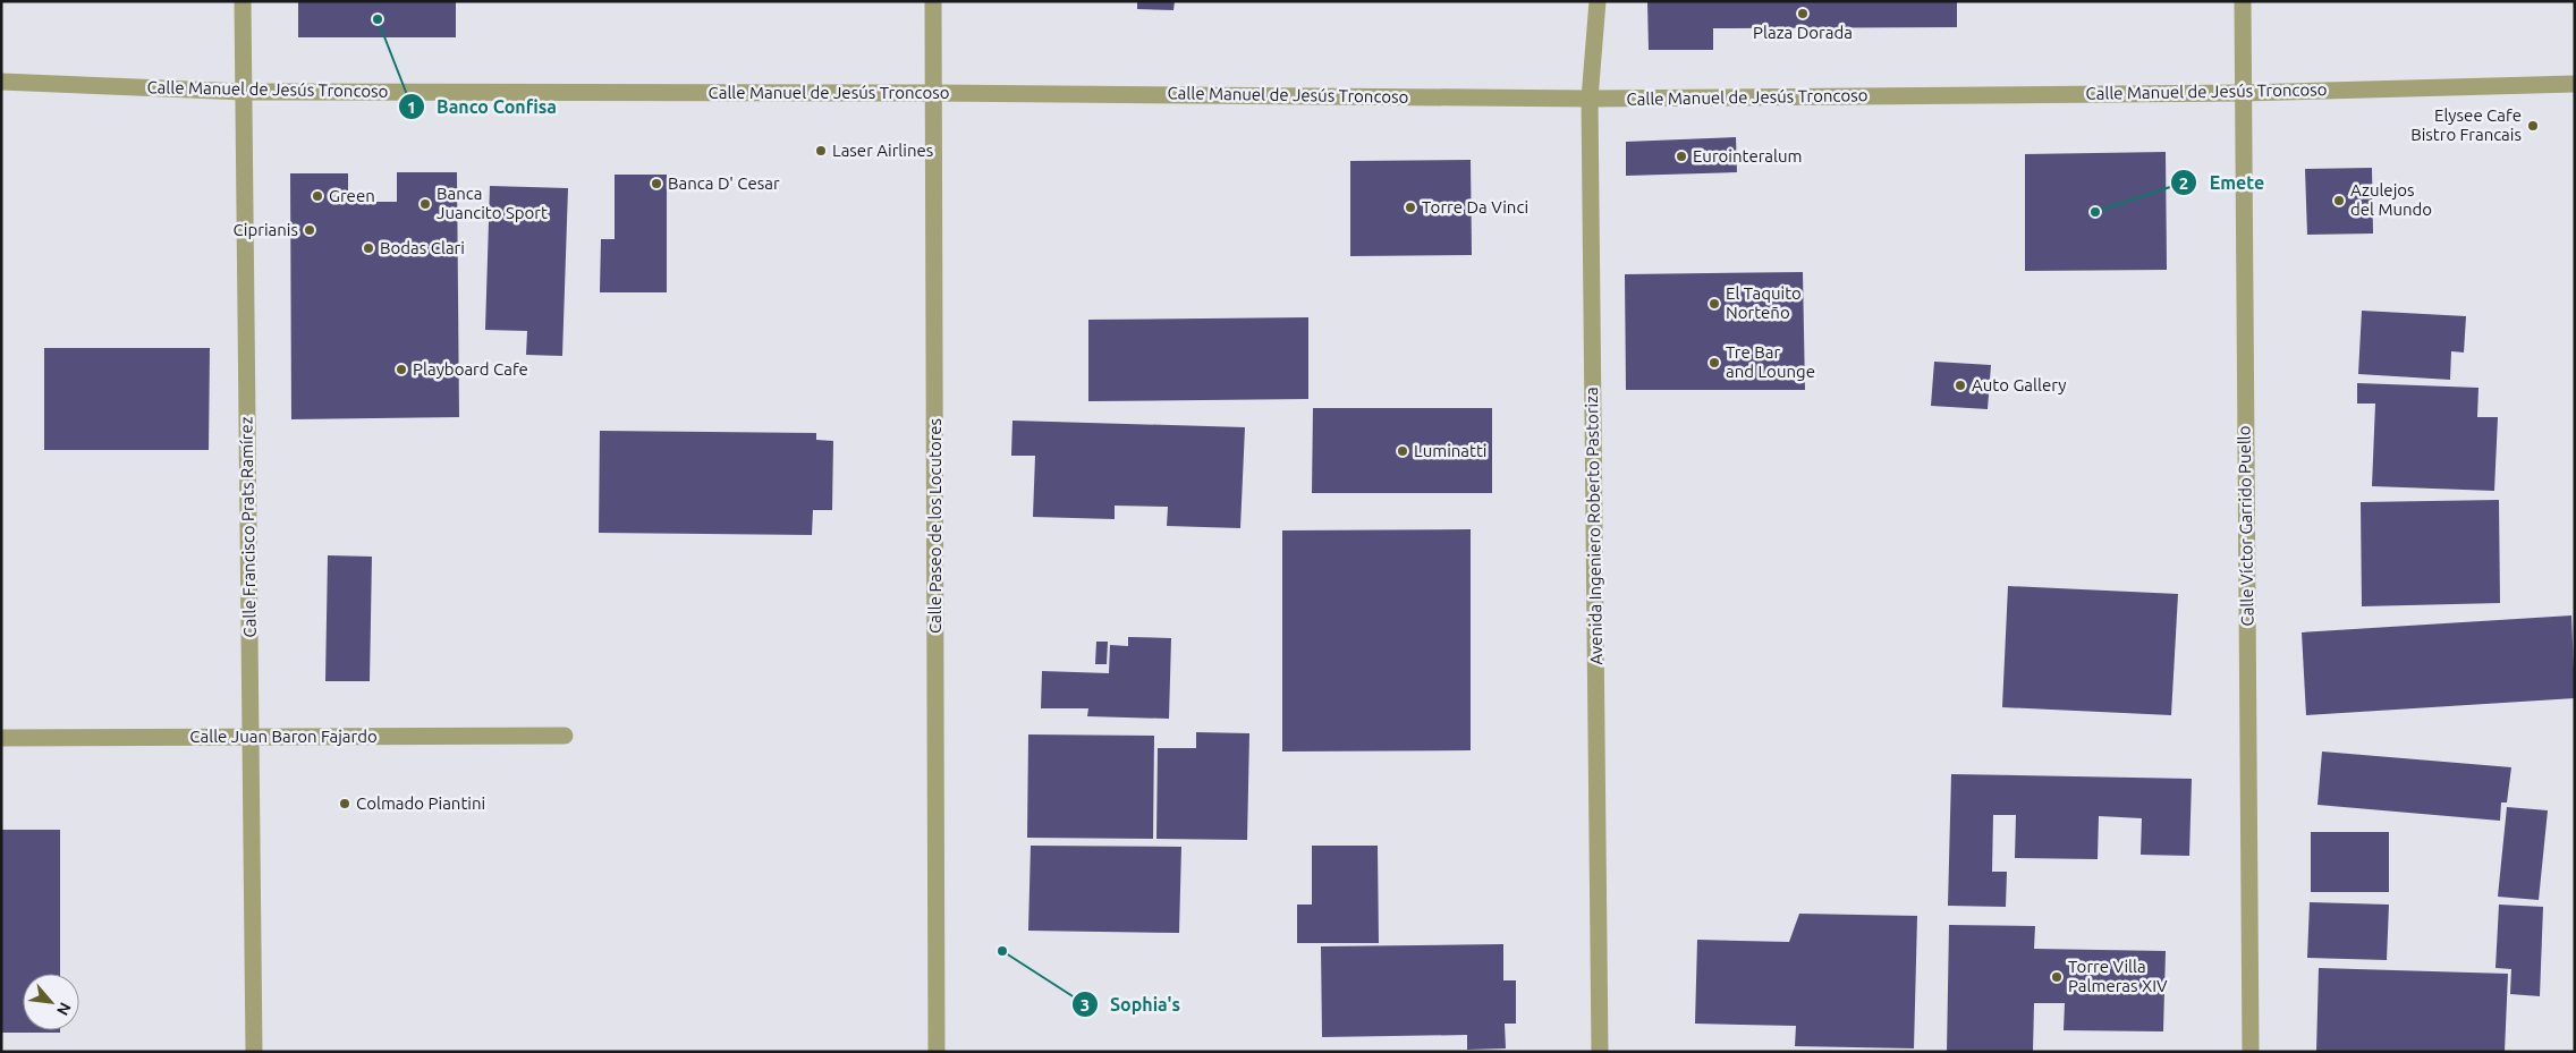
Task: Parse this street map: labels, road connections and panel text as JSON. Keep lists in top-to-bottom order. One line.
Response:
{"streets":{"street":["Calle Manuel de Jesús Troncoso","Calle Paseo de los Locutores","Avenida Ingeniero Roberto Pastoriza","Calle Víctor Garrido Puello","Calle Francisco Prats Ramírez","Calle Juan Baron Fajardo"]},"crossings":[["Calle Manuel de Jesús Troncoso","Calle Paseo de los Locutores"],["Calle Manuel de Jesús Troncoso","Avenida Ingeniero Roberto Pastoriza"],["Calle Manuel de Jesús Troncoso","Calle Víctor Garrido Puello"],["Calle Manuel de Jesús Troncoso","Calle Francisco Prats Ramírez"],["Calle Francisco Prats Ramírez","Calle Juan Baron Fajardo"]],"places":["Plaza Dorada","Banco Confisa","Elysee Cafe Bistro Francais","Laser Airlines","Eurointeralum","Banca D' Cesar","Green","Azulejos del Mundo","Banca Juancito Sport","Torre Da Vinci","Emete","Ciprianis","Bodas Clari","El Taquito Norteño","Tre Bar and Lounge","Playboard Cafe","Auto Gallery","Luminatti","Colmado Piantini","Sophia's","Torre Villa Palmeras XIV"],"north":"bottom right"}
